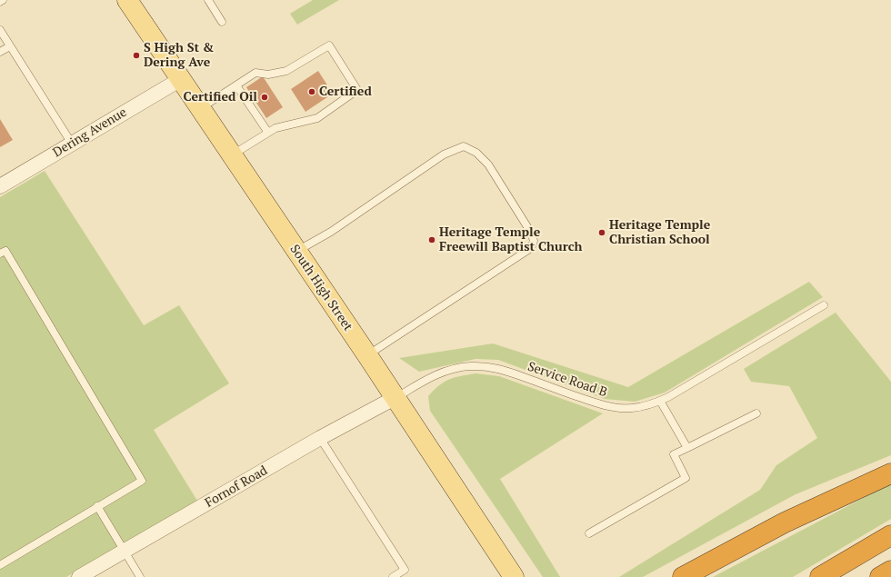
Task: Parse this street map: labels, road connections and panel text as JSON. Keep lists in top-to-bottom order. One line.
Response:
{"streets":{"main road":["South High Street"],"street":["Dering Avenue","Fornof Road"],"lane":["Service Road B"]},"crossings":[["Dering Avenue","South High Street"],["South High Street","Service Road B"],["South High Street","Fornof Road"],["Service Road B","Fornof Road"]],"places":["S High St & Dering Ave","Certified","Certified Oil","Heritage Temple Christian School","Heritage Temple Freewill Baptist Church"]}
